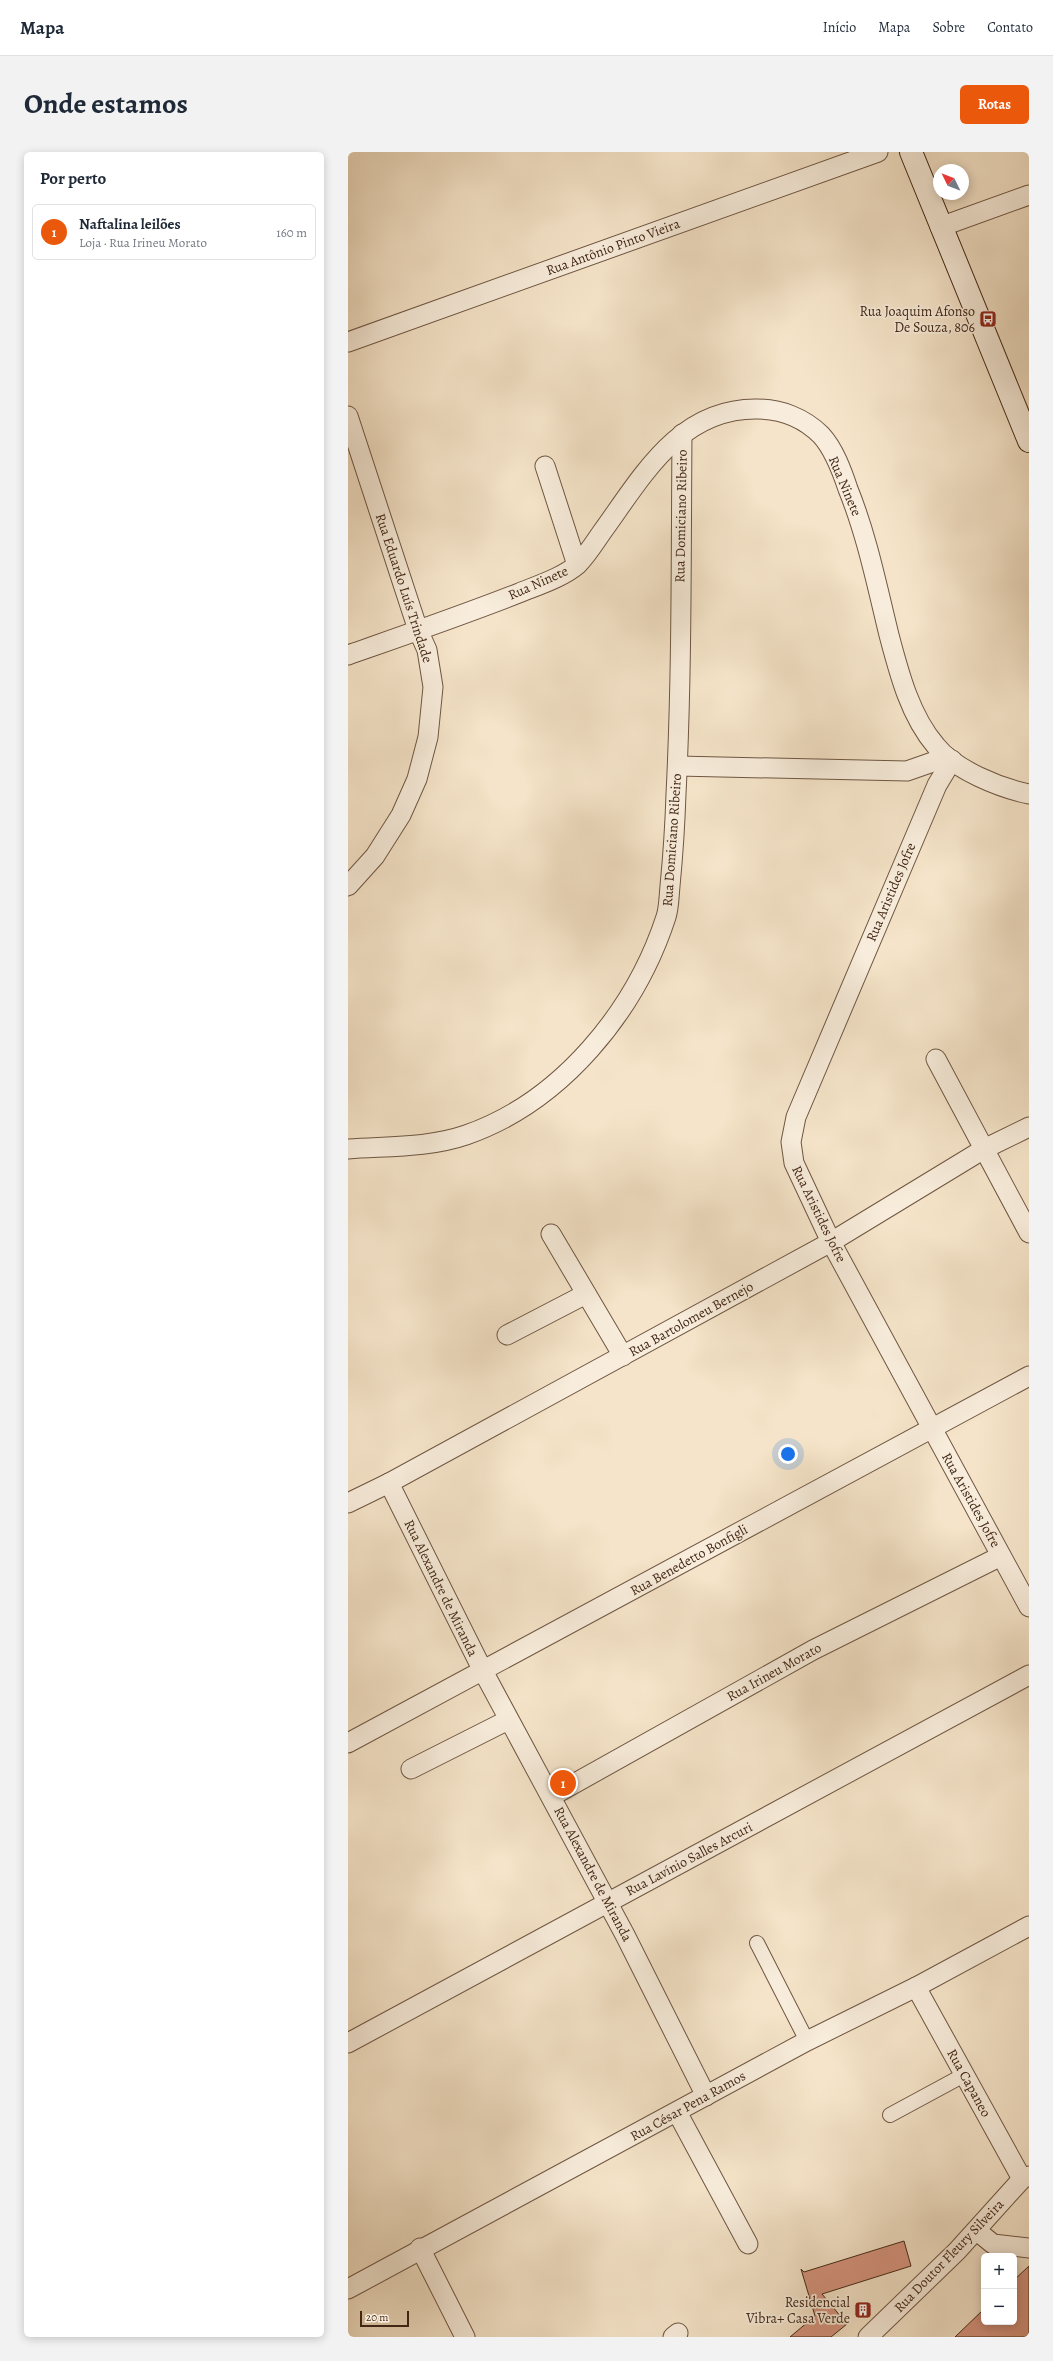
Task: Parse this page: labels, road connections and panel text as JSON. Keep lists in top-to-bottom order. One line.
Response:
{"streets":{"street":["Rua Antônio Pinto Vieira","Rua Ninete","Rua Domiciano Ribeiro","Rua Eduardo Luís Trindade","Rua Aristides Jofre","Rua Bartolomeu Bernejo","Rua Benedetto Bonfigli","Rua Alexandre de Miranda","Rua Irineu Morato","Rua Lavínio Salles Arcuri","Rua Capaneo","Rua César Pena Ramos","Rua Doutor Fleury Silveira"]},"crossings":[["Rua Ninete","Rua Domiciano Ribeiro"],["Rua Ninete","Rua Eduardo Luís Trindade"],["Rua Ninete","Rua Aristides Jofre"],["Rua Aristides Jofre","Rua Bartolomeu Bernejo"],["Rua Aristides Jofre","Rua Benedetto Bonfigli"],["Rua Aristides Jofre","Rua Irineu Morato"],["Rua Bartolomeu Bernejo","Rua Alexandre de Miranda"],["Rua Benedetto Bonfigli","Rua Alexandre de Miranda"],["Rua Alexandre de Miranda","Rua Irineu Morato"],["Rua Alexandre de Miranda","Rua Lavínio Salles Arcuri"],["Rua Alexandre de Miranda","Rua César Pena Ramos"],["Rua Capaneo","Rua César Pena Ramos"],["Rua Capaneo","Rua Doutor Fleury Silveira"]],"places":{"bus stop":["Rua Joaquim Afonso De Souza, 806"],"building":["Residencial Vibra+ Casa Verde"]},"scale_bar":"20 m","north":"top left","page":{"header":"Mapa","nav":["Início","Mapa","Sobre","Contato"],"title":"Onde estamos","buttons":"Rotas","heading":"Por perto","list":[{"mark":"1","name":"Naftalina leilões","note":"Loja · Rua Irineu Morato","value":"160 m"}],"pins":"1","map_buttons":["+","−"],"scale":"20 m"}}
